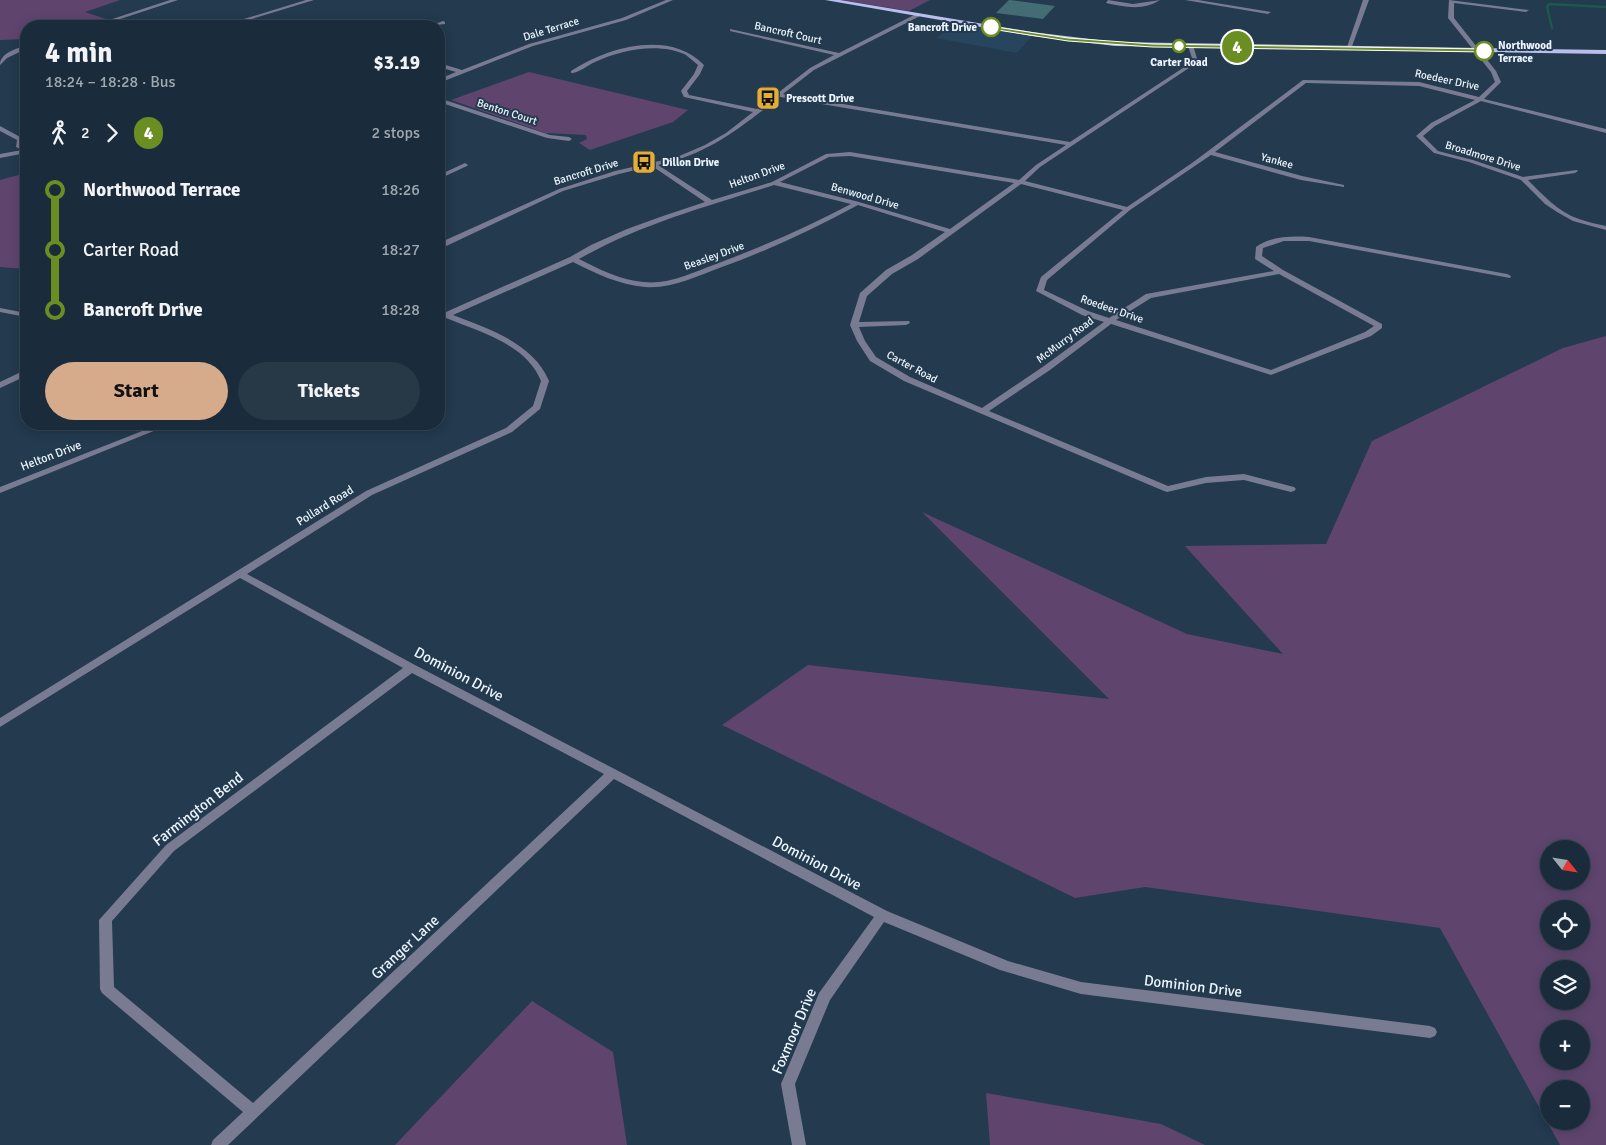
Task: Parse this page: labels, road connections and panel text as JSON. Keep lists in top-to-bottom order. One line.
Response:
{"streets":{"street":["Dale Terrace","Bancroft Court","Roedeer Drive","Benton Court","Broadmore Drive","Yankee","Bancroft Drive","Helton Drive","Benwood Drive","Beasley Drive","McMurry Road","Carter Road","Pollard Road","Dominion Drive","Farmington Bend","Granger Lane","Foxmoor Drive"]},"crossings":[["Bancroft Court","Bancroft Drive"],["Roedeer Drive","Broadmore Drive"],["Roedeer Drive","Yankee"],["Roedeer Drive","Helton Drive"],["Roedeer Drive","McMurry Road"],["Helton Drive","Benwood Drive"],["Helton Drive","Beasley Drive"],["Benwood Drive","Beasley Drive"],["McMurry Road","Carter Road"],["Pollard Road","Dominion Drive"],["Dominion Drive","Farmington Bend"],["Dominion Drive","Granger Lane"],["Dominion Drive","Foxmoor Drive"],["Farmington Bend","Granger Lane"]],"places":{"other":["Bancroft Drive","Carter Road","Northwood Terrace"],"bus stop":["Prescott Drive","Dillon Drive"]},"lines":["bus line 4"],"north":"bottom right","page":{"on_map":"4","heading":["4 min","18:24 – 18:28 · Bus","$3.19"],"legs":["2","4","2 stops"],"list":[{"name":"Northwood Terrace","value":"18:26"},{"name":"Carter Road","value":"18:27"},{"name":"Bancroft Drive","value":"18:28"}],"buttons":["Start","Tickets"],"map_buttons":["+","−"]}}
